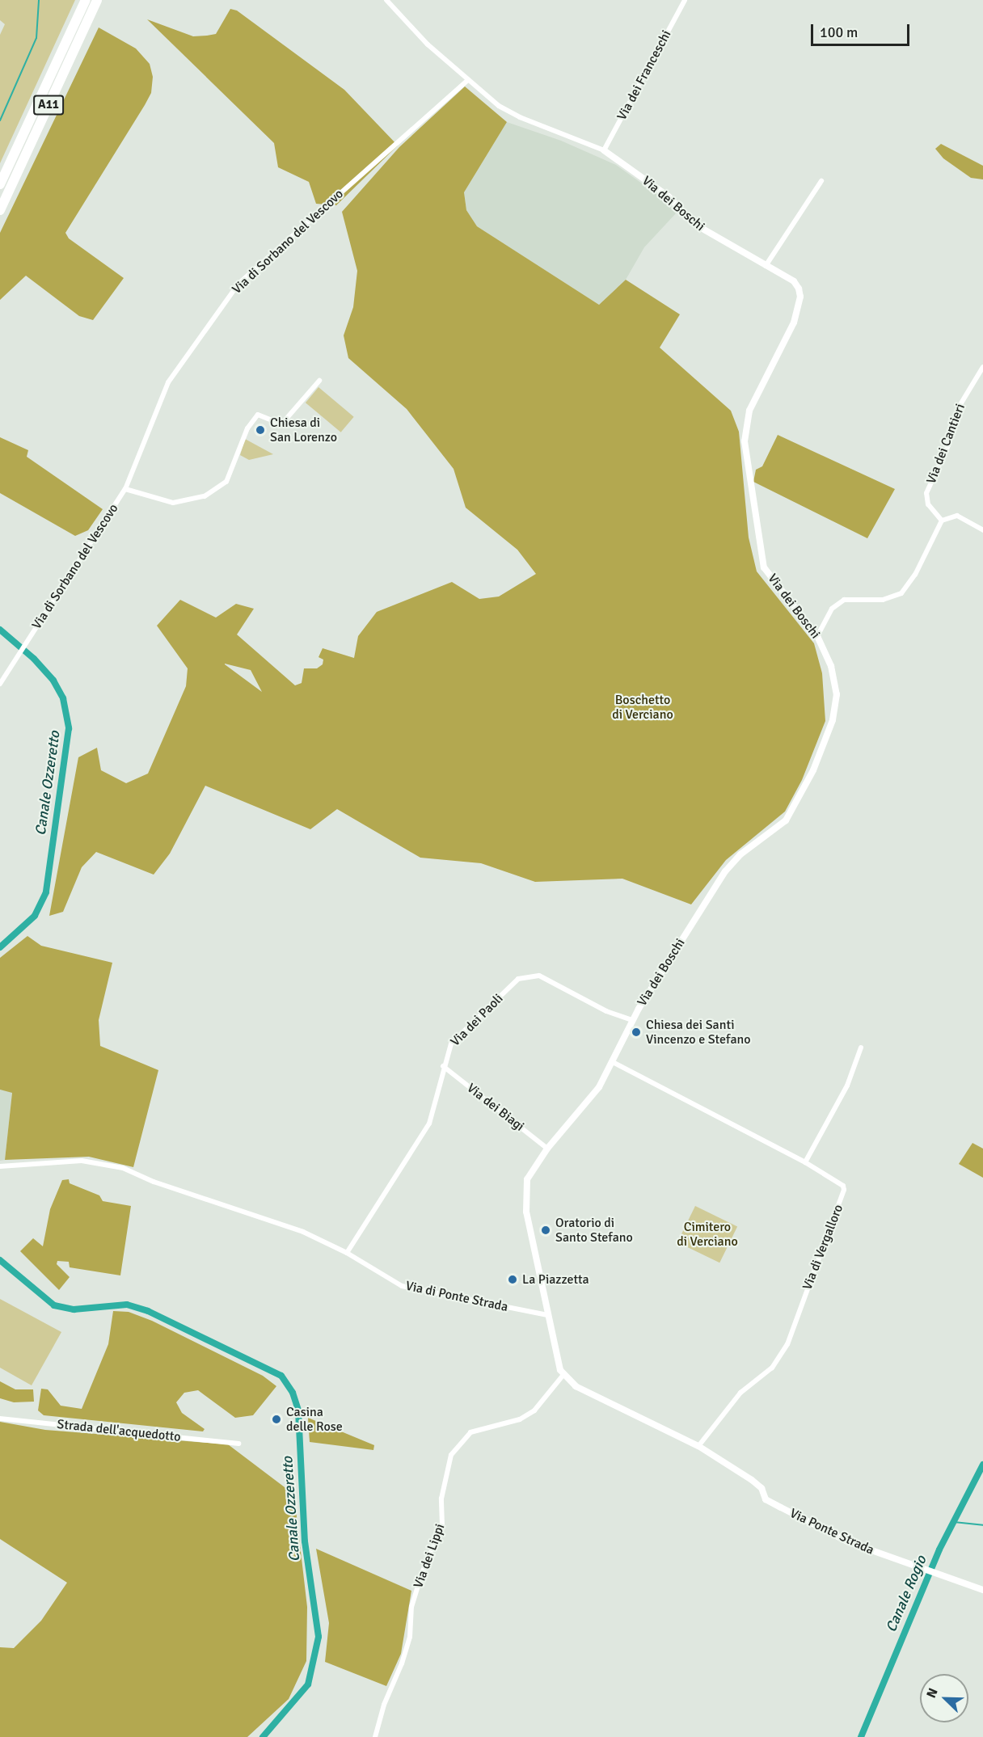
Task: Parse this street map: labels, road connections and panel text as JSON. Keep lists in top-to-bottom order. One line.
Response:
{"streets":{"highway":["A11"],"street":["Via dei Franceschi","Via dei Boschi","Via di Sorbano del Vescovo","Via dei Cantieri","Via dei Paoli","Via dei Biagi","Via di Vergalloro","Via di Ponte Strada","Strada dell'acquedotto","Via Ponte Strada","Via dei Lippi"]},"crossings":[["Via dei Franceschi","Via dei Boschi"],["Via dei Boschi","Via di Sorbano del Vescovo"],["Via dei Boschi","Via dei Paoli"],["Via dei Boschi","Via dei Biagi"],["Via dei Boschi","Via di Vergalloro"],["Via dei Boschi","Via di Ponte Strada"],["Via dei Paoli","Via dei Biagi"],["Via dei Paoli","Via di Ponte Strada"],["Via di Vergalloro","Via Ponte Strada"]],"water":["Canale Ozzeretto","Canale Rogio"],"parks":["Boschetto di Verciano","Cimitero di Verciano"],"places":["Chiesa di San Lorenzo","Chiesa dei Santi Vincenzo e Stefano","Oratorio di Santo Stefano","La Piazzetta","Casina delle Rose"],"scale_bar":"100 m","north":"top left"}
